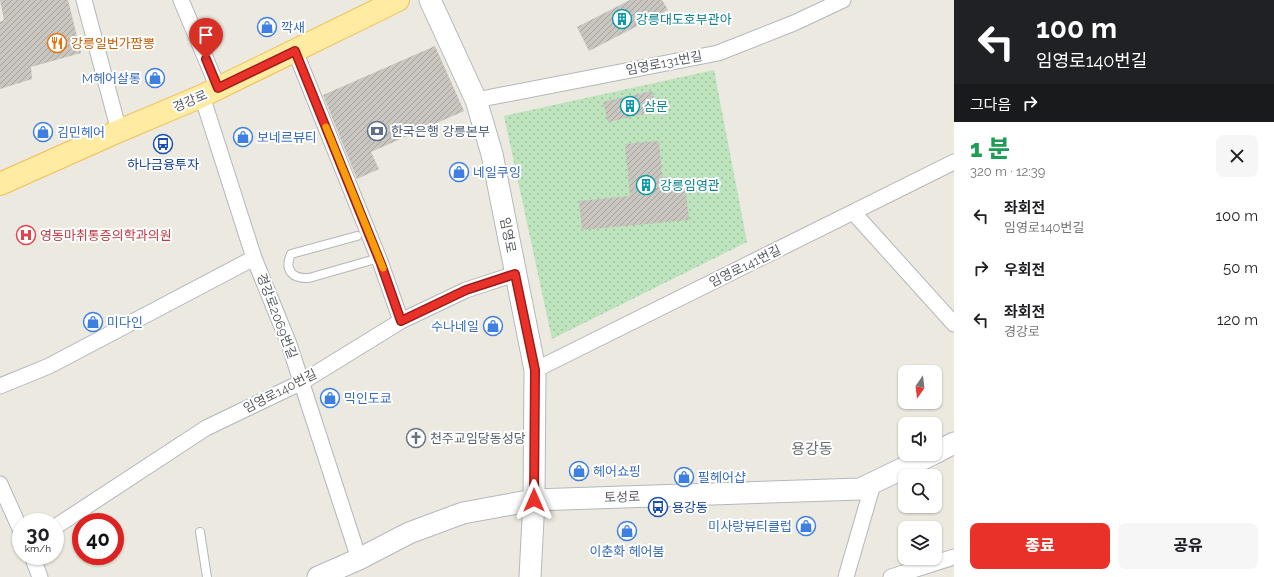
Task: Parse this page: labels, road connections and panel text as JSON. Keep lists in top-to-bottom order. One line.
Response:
{"streets":{"main road":["경강로"],"street":["임영로131번길","임영로","임영로141번길","경강로2069번길","임영로140번길","토성로"]},"crossings":[["임영로131번길","임영로"],["경강로","경강로2069번길"],["임영로","임영로141번길"],["임영로","임영로140번길"],["임영로","토성로"],["경강로2069번길","임영로140번길"],["경강로2069번길","토성로"]],"districts":["용강동"],"places":{"building":["강릉대도호부관아","삼문","강릉임영관"],"shop":["깍새","M헤어살롱","김민헤어","보네르뷰티","네일쿠잉","미다인","수나네일","믹인도쿄","헤어쇼핑","필헤어샵","미사랑뷰티클럽","이춘화 헤어붐"],"restaurant":["강릉일번가짬뽕"],"bank":["한국은행 강릉본부"],"bus stop":["하나금융투자","용강동"],"hospital":["영동마취통증의학과의원"],"church":["천주교임당동성당"]},"north":"bottom","page":{"turn":["100 m","임영로140번길"],"then":"그다음","heading":["1 분","320 m · 12:39"],"list":[{"name":"좌회전","note":"임영로140번길","value":"100 m"},{"name":"우회전","value":"50 m"},{"name":"좌회전","note":"경강로","value":"120 m"}],"speed":"30 km/h","limit":"40","buttons":["종료","공유"]}}
